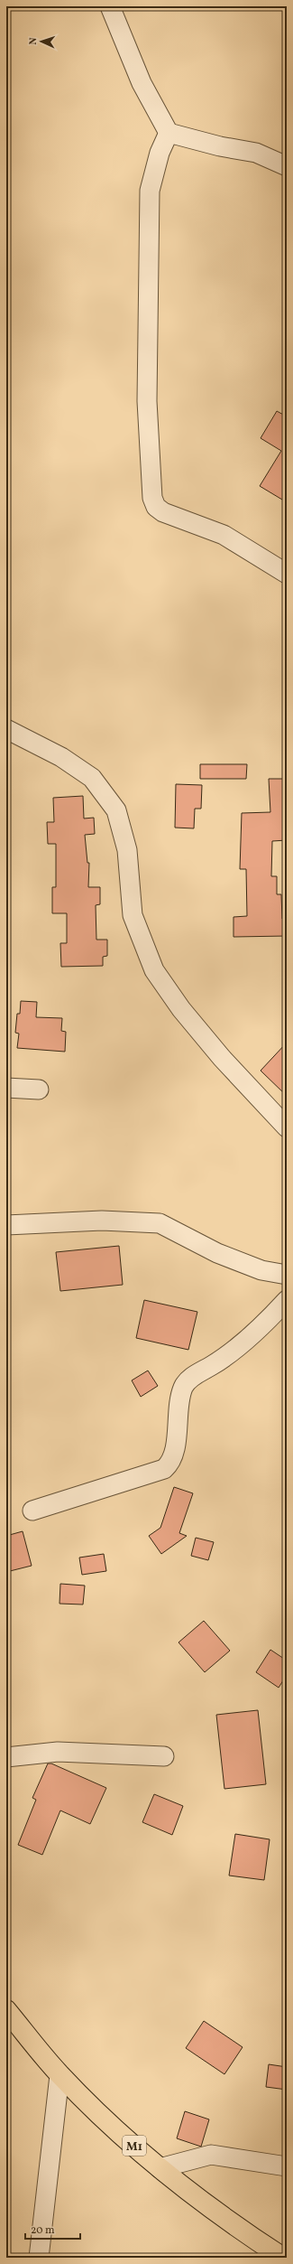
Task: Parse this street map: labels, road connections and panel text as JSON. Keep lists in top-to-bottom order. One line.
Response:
{"streets":{"highway":["M1"]},"scale_bar":"20 m","north":"left"}
